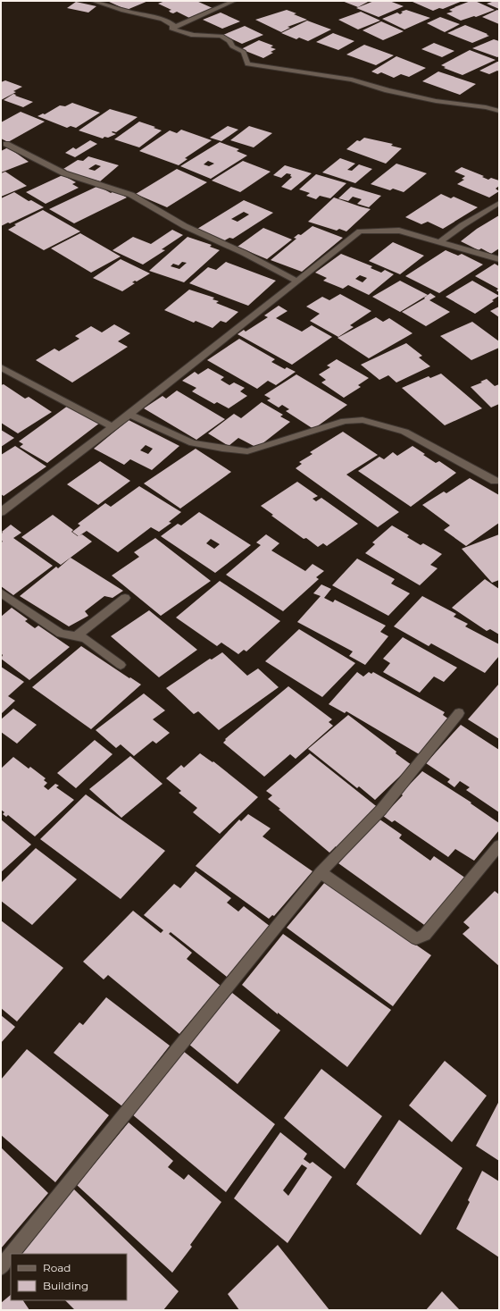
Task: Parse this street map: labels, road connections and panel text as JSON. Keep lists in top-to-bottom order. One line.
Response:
{"legend":["Road","Building"]}
